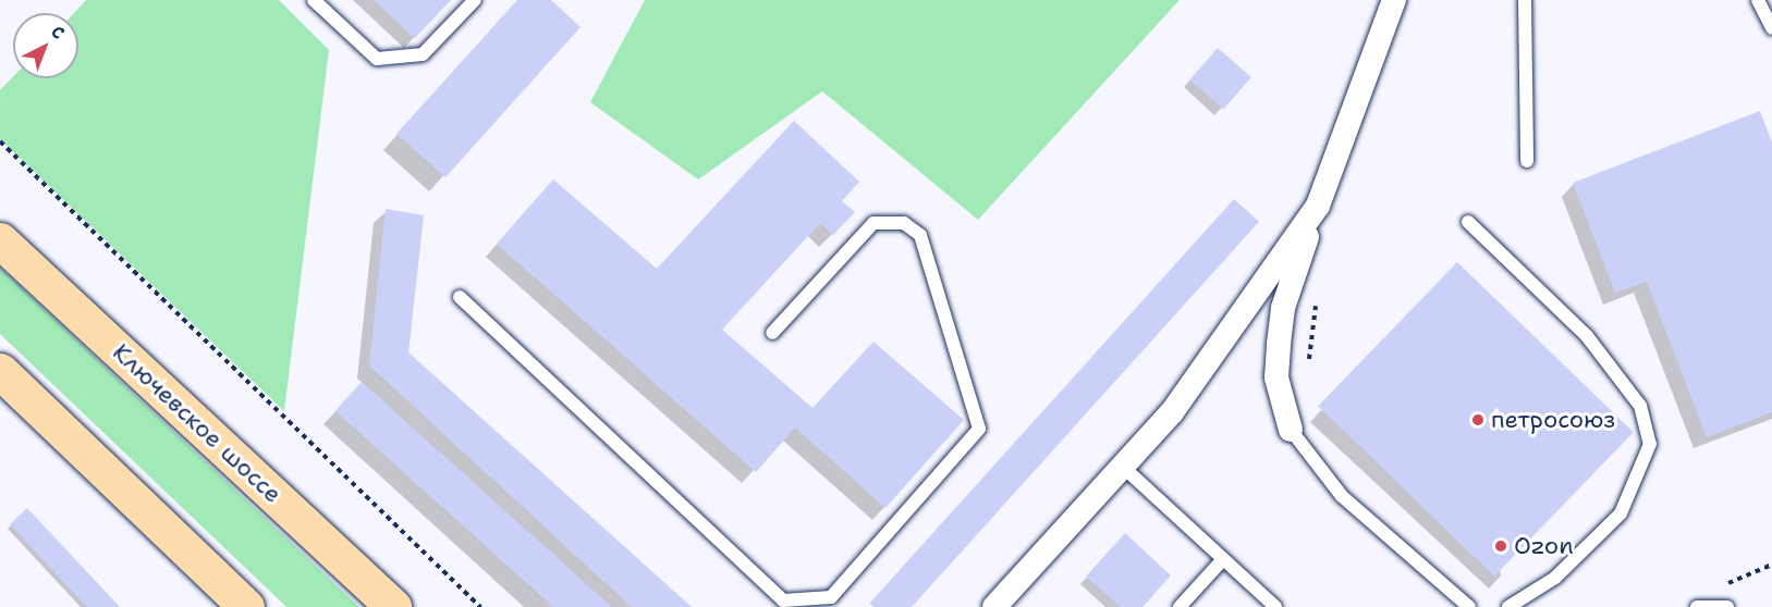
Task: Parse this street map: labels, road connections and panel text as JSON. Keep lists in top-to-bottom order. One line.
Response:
{"streets":{"main road":["Ключевское шоссе"]},"places":["петросоюз","Ozon"],"north":"top right"}
